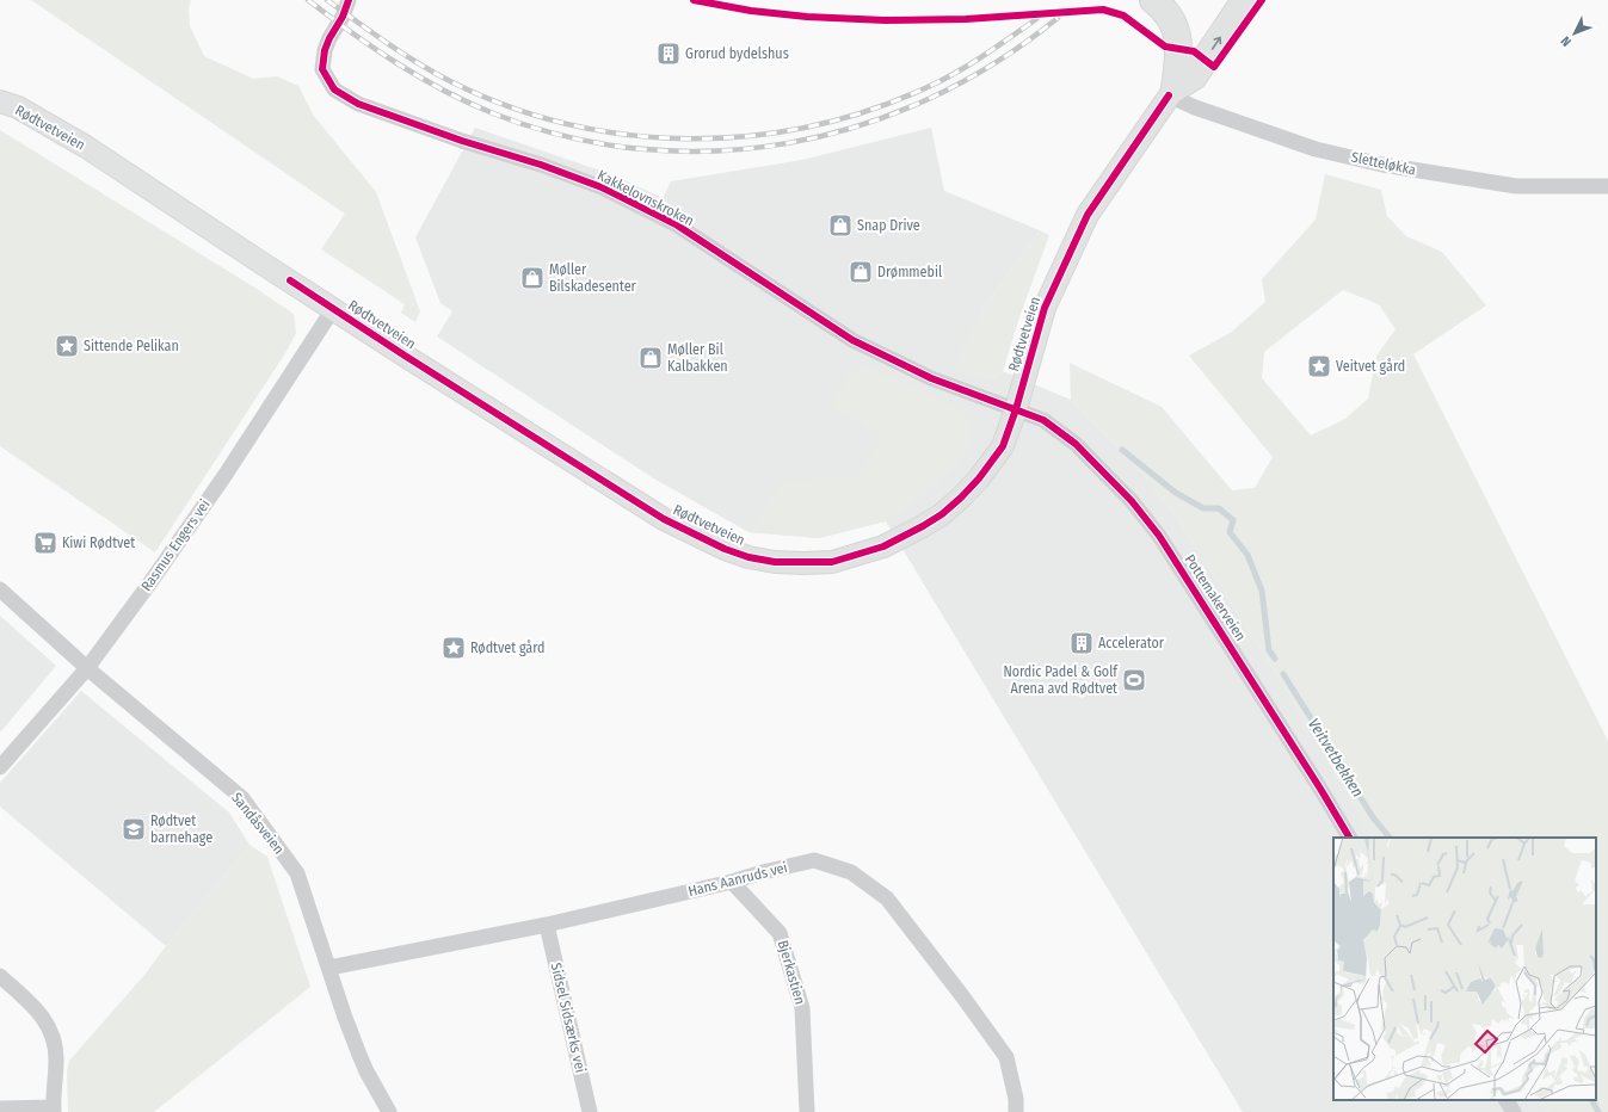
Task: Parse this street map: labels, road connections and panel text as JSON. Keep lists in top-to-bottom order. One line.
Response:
{"streets":{"street":["Rødtvetveien","Sletteløkka","Kakkelovnskroken","Rasmus Engers vei","Pottemakerveien","Sandåsveien","Hans Aanruds vei","Bjerkastien","Sidsel Sidsærks vei"]},"crossings":[["Rødtvetveien","Sletteløkka"],["Rødtvetveien","Kakkelovnskroken"],["Rødtvetveien","Rasmus Engers vei"],["Rødtvetveien","Pottemakerveien"],["Kakkelovnskroken","Pottemakerveien"],["Rasmus Engers vei","Sandåsveien"],["Sandåsveien","Hans Aanruds vei"],["Hans Aanruds vei","Bjerkastien"],["Hans Aanruds vei","Sidsel Sidsærks vei"]],"water":["Veitvetbekken"],"places":{"building":["Grorud bydelshus","Accelerator"],"shop":["Snap Drive","Drømmebil","Møller Bilskadesenter","Møller Bil Kalbakken"],"place":["Sittende Pelikan","Veitvet gård","Rødtvet gård"],"supermarket":["Kiwi Rødtvet"],"sports":["Nordic Padel & Golf Arena avd Rødtvet"],"school or university":["Rødtvet barnehage"]},"north":"bottom left"}
